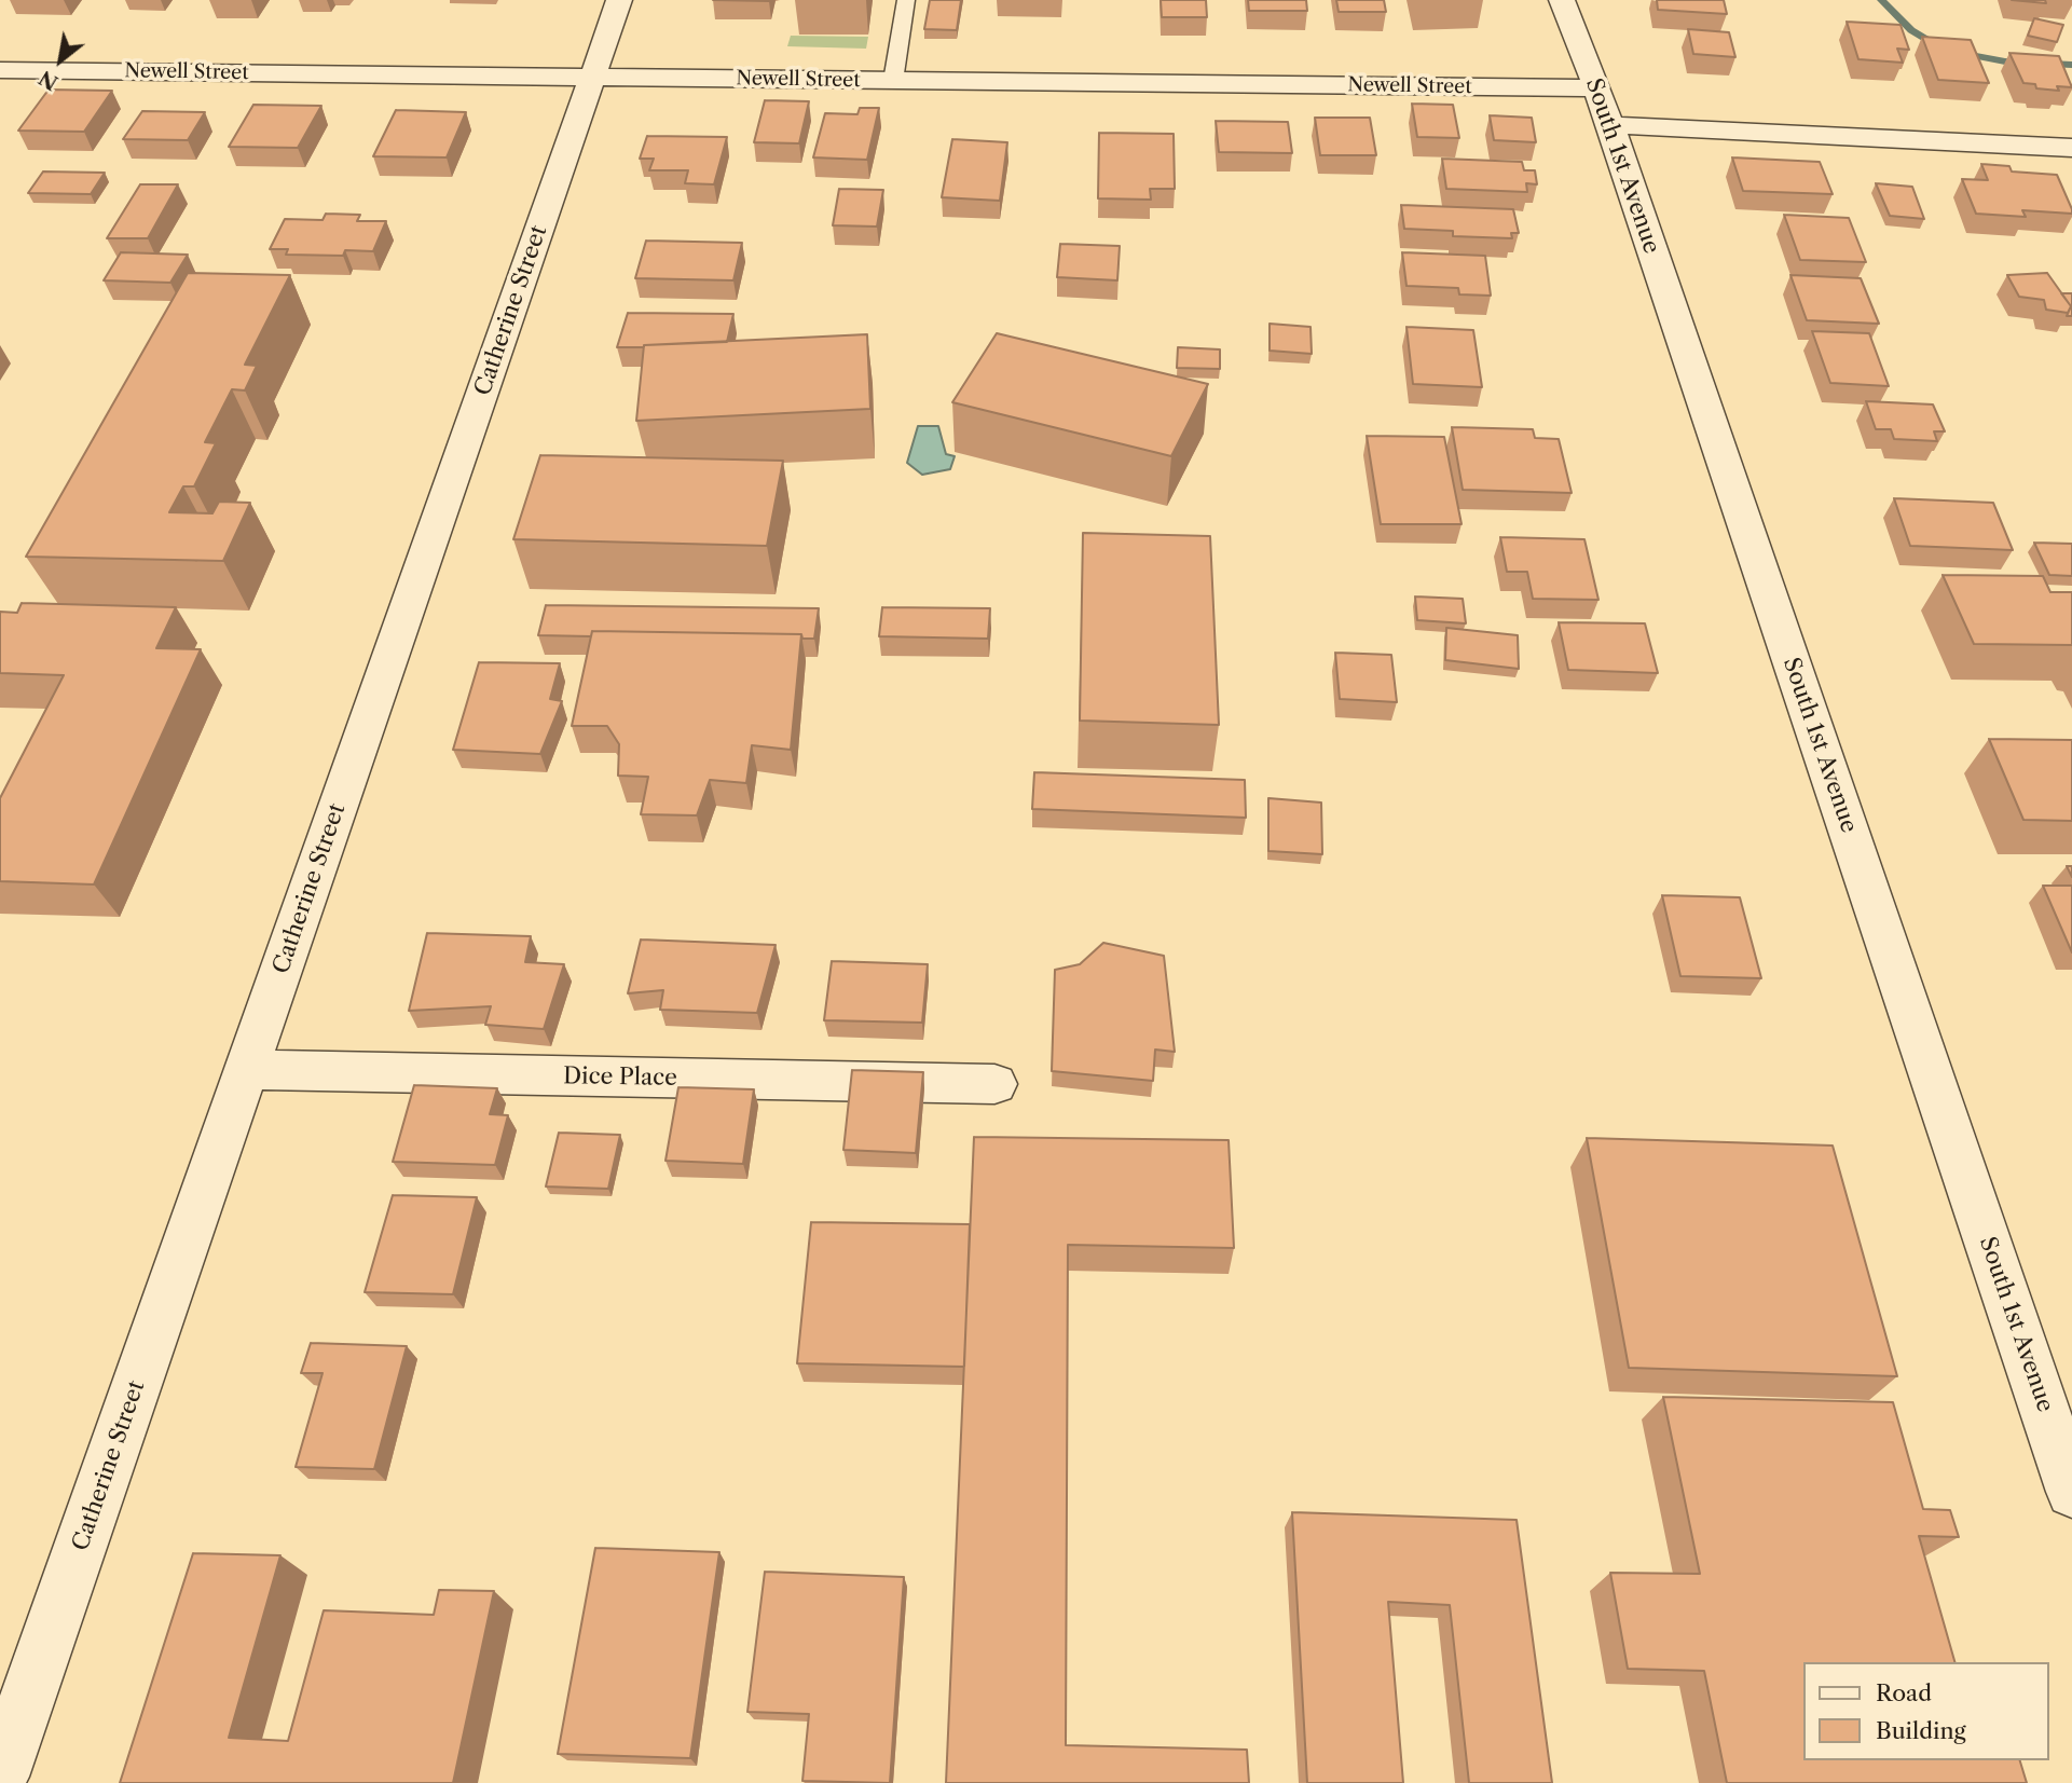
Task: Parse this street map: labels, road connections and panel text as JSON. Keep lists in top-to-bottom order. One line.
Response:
{"streets":{"street":["Newell Street","South 1st Avenue","Catherine Street","Dice Place"]},"crossings":[["Newell Street","South 1st Avenue"],["Newell Street","Catherine Street"],["Catherine Street","Dice Place"]],"legend":["Road","Building"],"north":"bottom left"}
